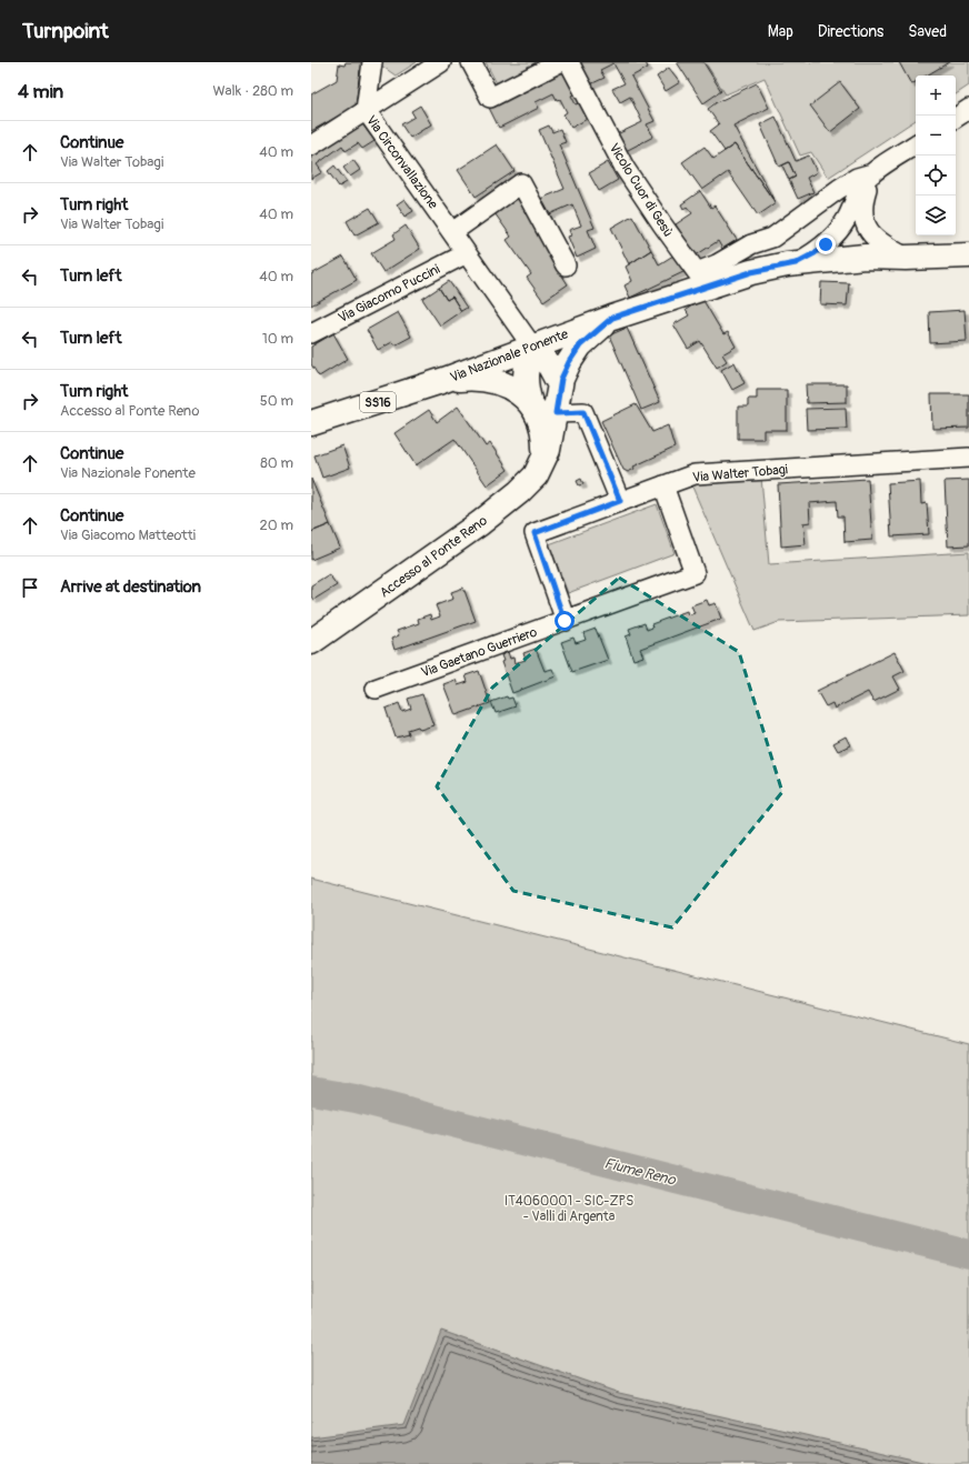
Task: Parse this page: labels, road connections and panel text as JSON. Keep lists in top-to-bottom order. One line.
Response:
{"streets":{"main road":["Via Nazionale Ponente","SS16","Accesso al Ponte Reno"],"street":["Via Circonvallazione","Vicolo Cuor di Gesù","Via Giacomo Puccini","Via Walter Tobagi","Via Gaetano Guerriero"]},"crossings":[["Via Circonvallazione","Via Giacomo Puccini"],["Via Circonvallazione","Via Nazionale Ponente"],["Via Circonvallazione","Accesso al Ponte Reno"],["Via Nazionale Ponente","Accesso al Ponte Reno"],["Via Walter Tobagi","Via Gaetano Guerriero"]],"water":["Fiume Reno"],"parks":["IT4060001 - SIC-ZPS - Valli di Argenta"],"page":{"header":"Turnpoint","nav":["Map","Directions","Saved"],"heading":["4 min","Walk · 280 m"],"map_buttons":["+","−"],"list":[["Continue","Via Walter Tobagi","40 m"],["Turn right","Via Walter Tobagi","40 m"],["Turn left","40 m"],["Turn left","10 m"],["Turn right","Accesso al Ponte Reno","50 m"],["Continue","Via Nazionale Ponente","80 m"],["Continue","Via Giacomo Matteotti","20 m"],"Arrive at destination"]}}
